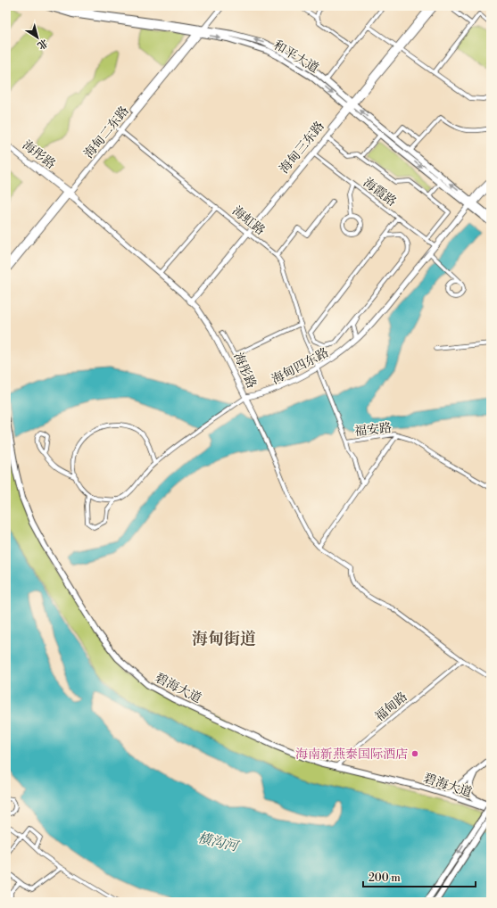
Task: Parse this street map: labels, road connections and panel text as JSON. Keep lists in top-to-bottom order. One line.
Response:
{"streets":{"main road":["和平大道","海甸二东路","海甸三东路","海彤路","海甸四东路","碧海大道"],"street":["海霞路","海虹路","福安路","福甸路"]},"crossings":[["和平大道","海甸二东路"],["和平大道","海甸三东路"],["和平大道","海甸四东路"],["海甸二东路","海彤路"],["海甸二东路","海虹路"],["海甸三东路","海虹路"],["海彤路","海甸四东路"],["海霞路","海甸四东路"],["海虹路","海甸四东路"],["海虹路","福安路"],["海甸四东路","福安路"],["碧海大道","福甸路"]],"districts":["海甸街道"],"water":["横沟河"],"places":["海南新燕泰国际酒店"],"scale_bar":"200 m","north":"bottom right"}
